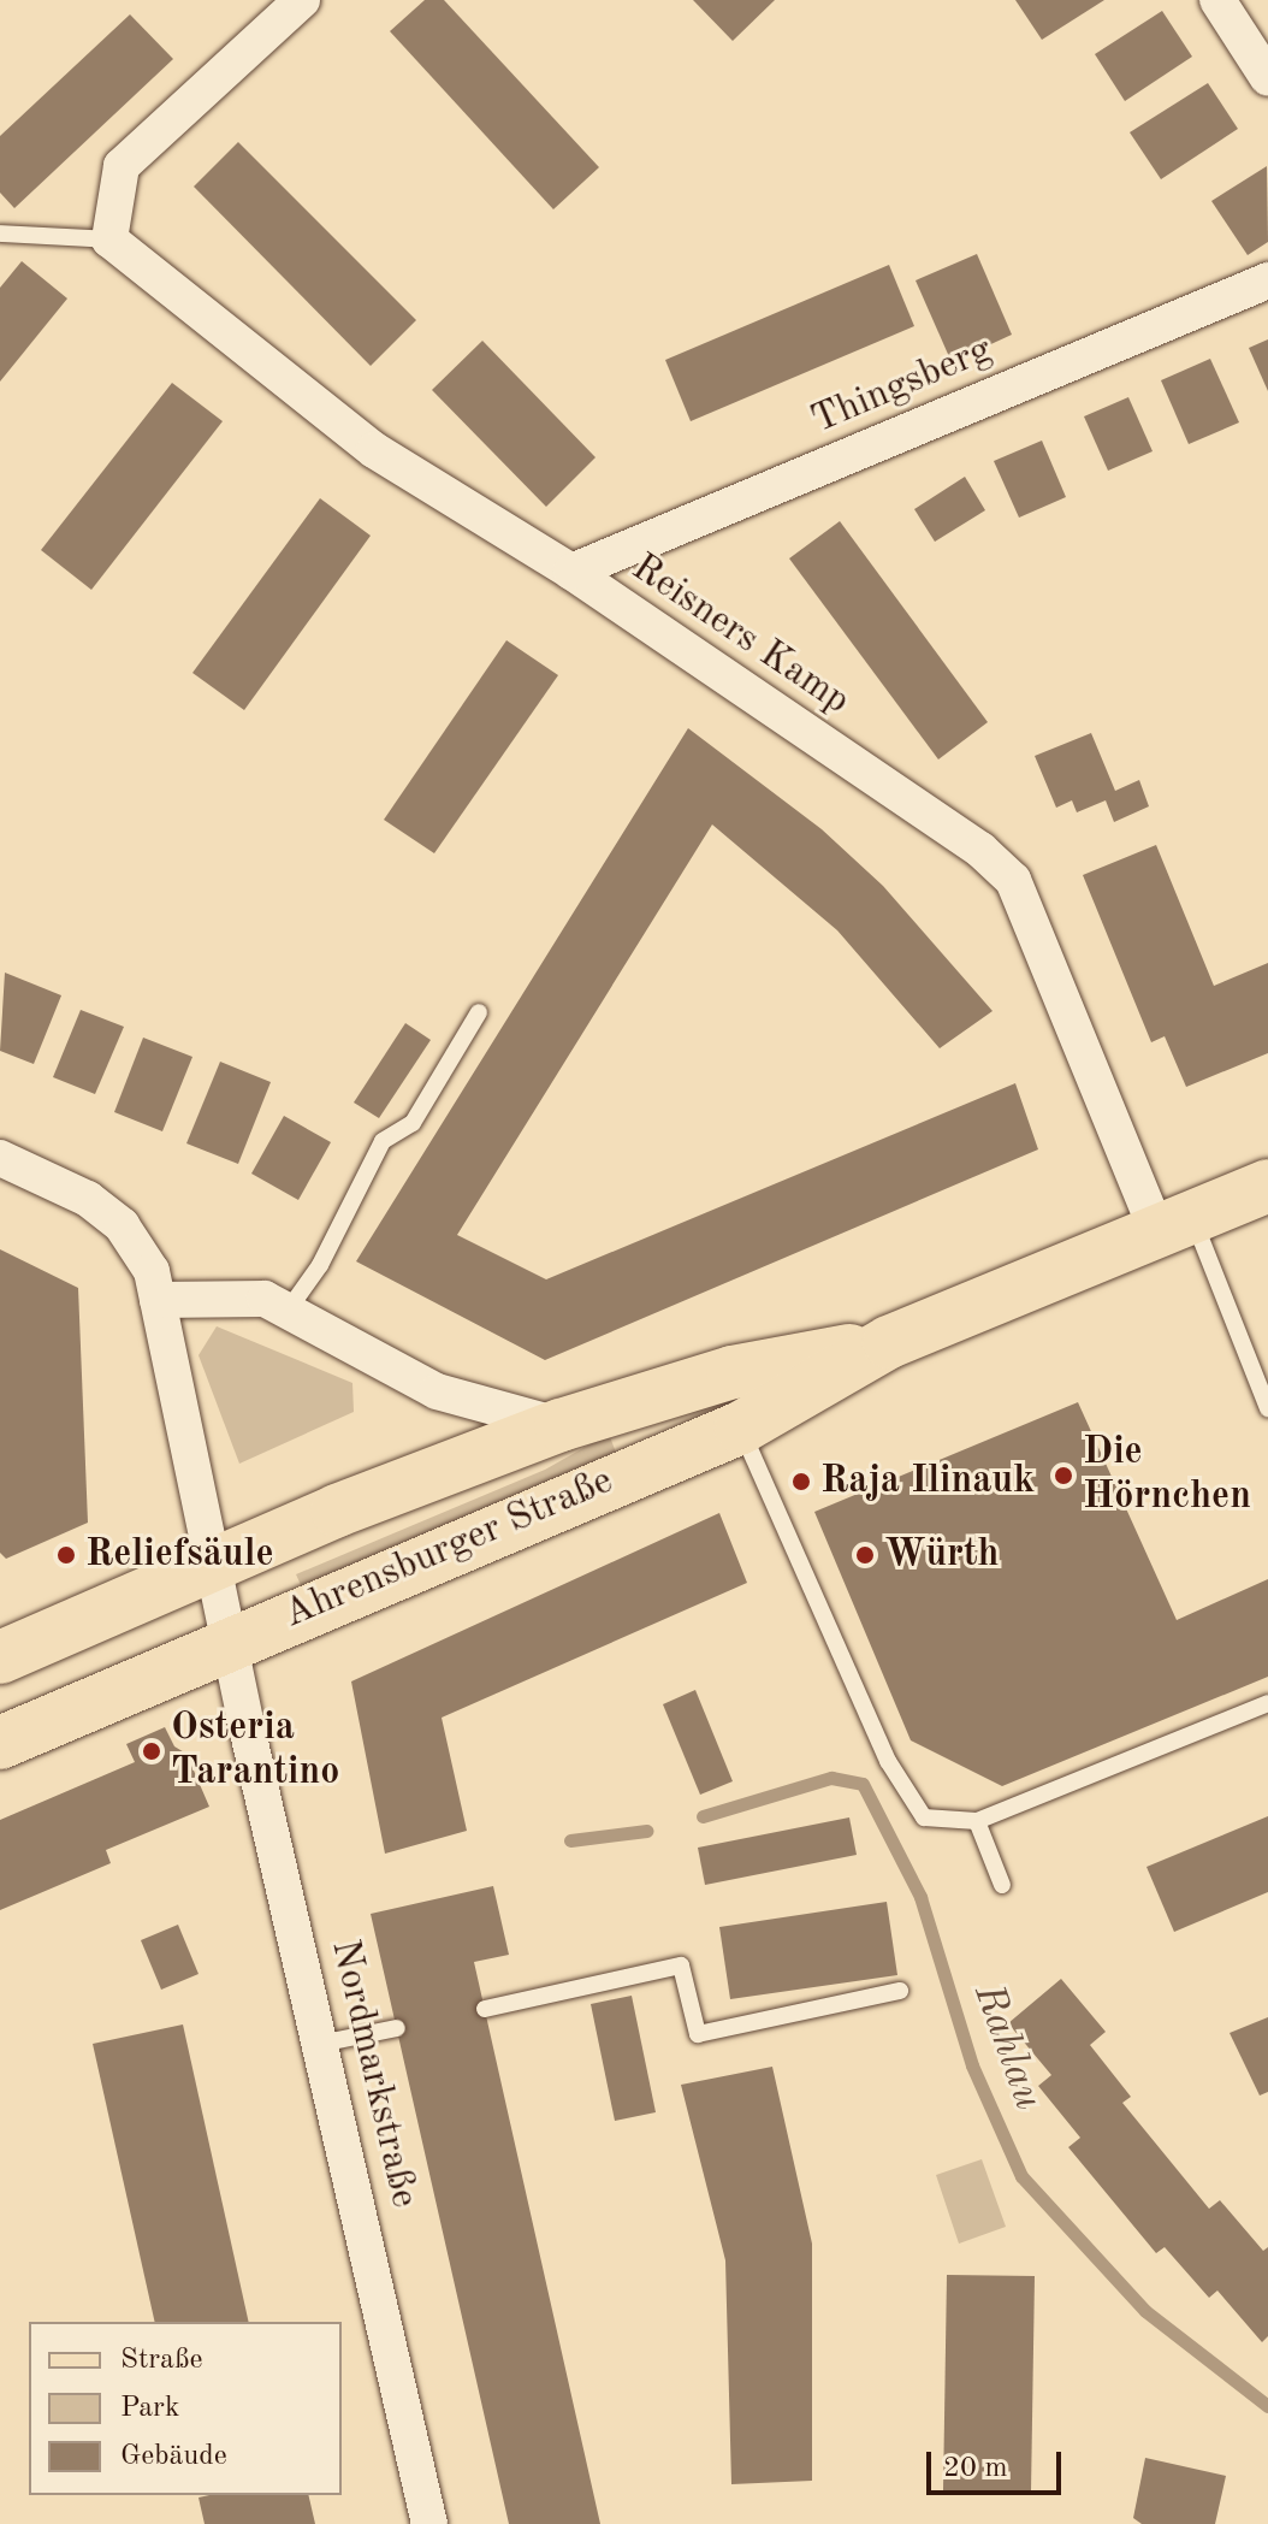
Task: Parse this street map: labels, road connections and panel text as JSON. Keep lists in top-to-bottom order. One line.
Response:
{"streets":{"main road":["Ahrensburger Straße"],"street":["Thingsberg","Reisners Kamp","Nordmarkstraße"]},"crossings":[["Thingsberg","Reisners Kamp"],["Reisners Kamp","Ahrensburger Straße"],["Ahrensburger Straße","Nordmarkstraße"]],"water":["Rahlau"],"places":["Die Hörnchen","Raja Ilinauk","Reliefsäule","Würth","Osteria Tarantino"],"legend":["Straße","Park","Gebäude"],"scale_bar":"20 m"}
